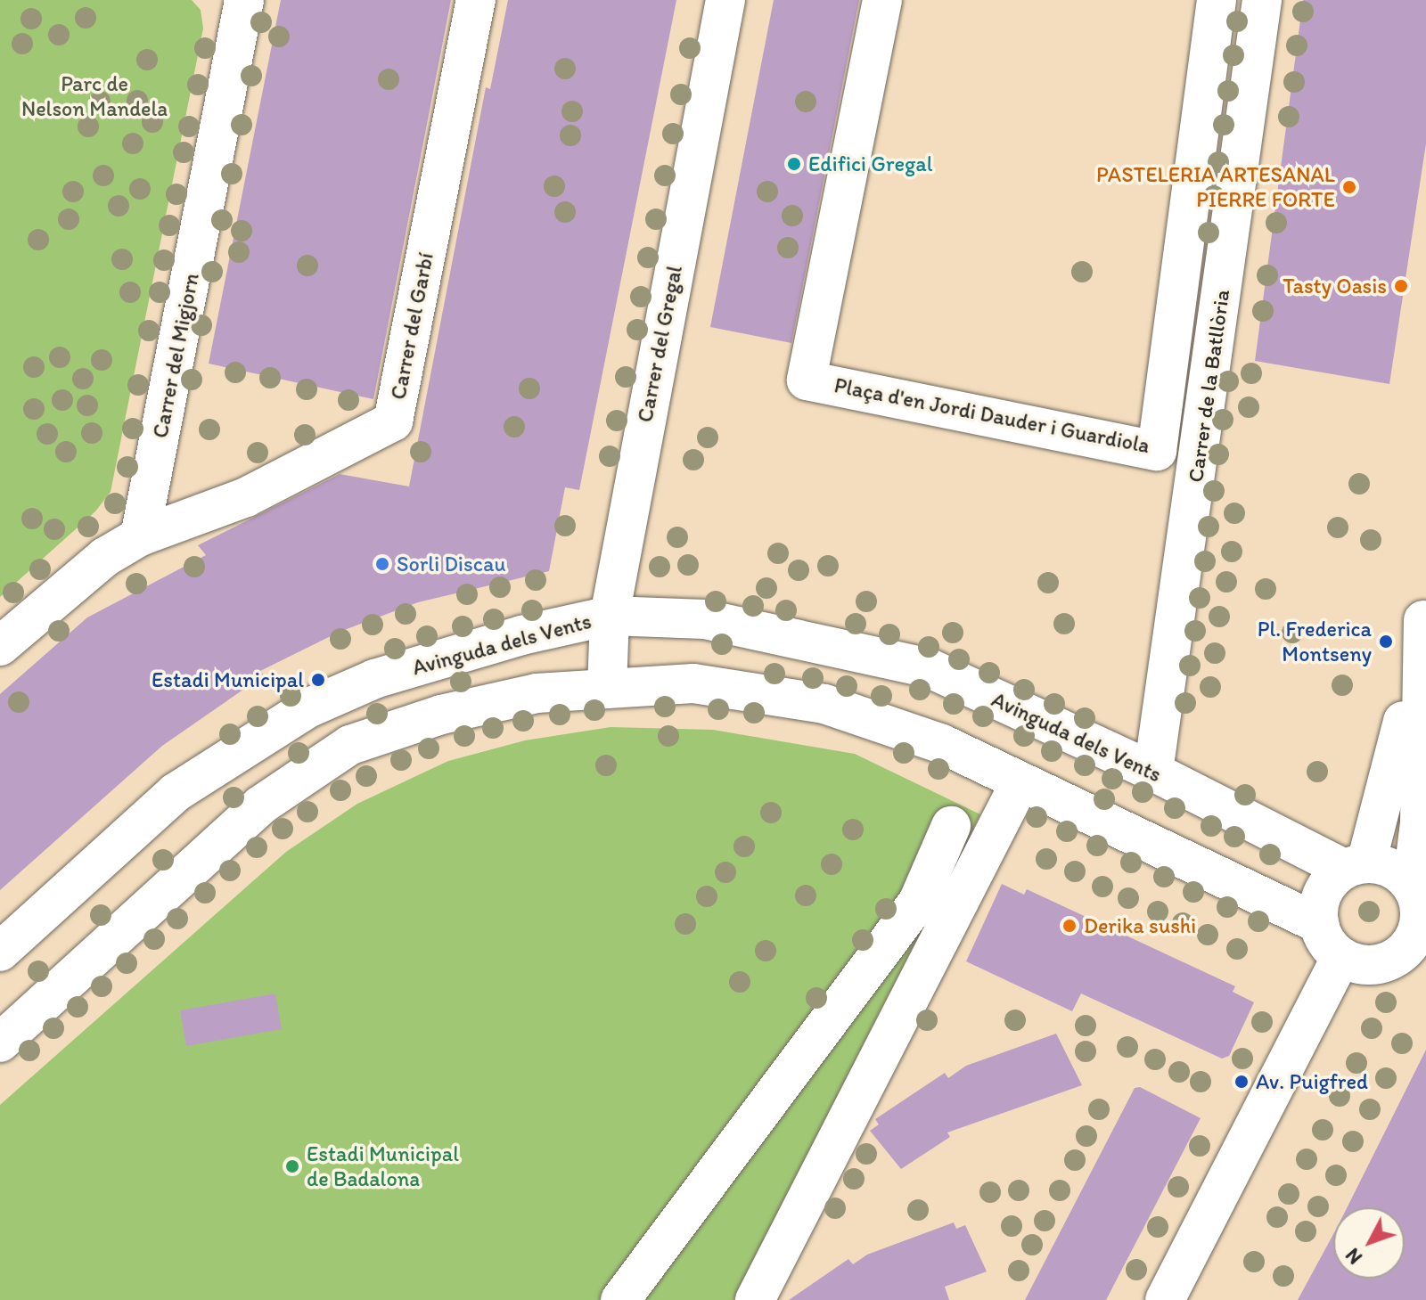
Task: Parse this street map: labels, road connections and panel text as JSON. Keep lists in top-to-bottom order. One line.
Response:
{"streets":{"street":["Carrer del Garbí","Carrer del Gregal","Carrer del Migjorn","Carrer de la Batllòria","Plaça d'en Jordi Dauder i Guardiola","Avinguda dels Vents"]},"crossings":[["Carrer del Garbí","Carrer del Migjorn"],["Carrer del Gregal","Avinguda dels Vents"],["Carrer de la Batllòria","Avinguda dels Vents"]],"parks":["Parc de Nelson Mandela"],"places":["Edifici Gregal","PASTELERIA ARTESANAL PIERRE FORTE","Tasty Oasis","Sorli Discau","Pl. Frederica Montseny","Estadi Municipal","Derika sushi","Av. Puigfred","Estadi Municipal de Badalona"],"north":"bottom left"}
